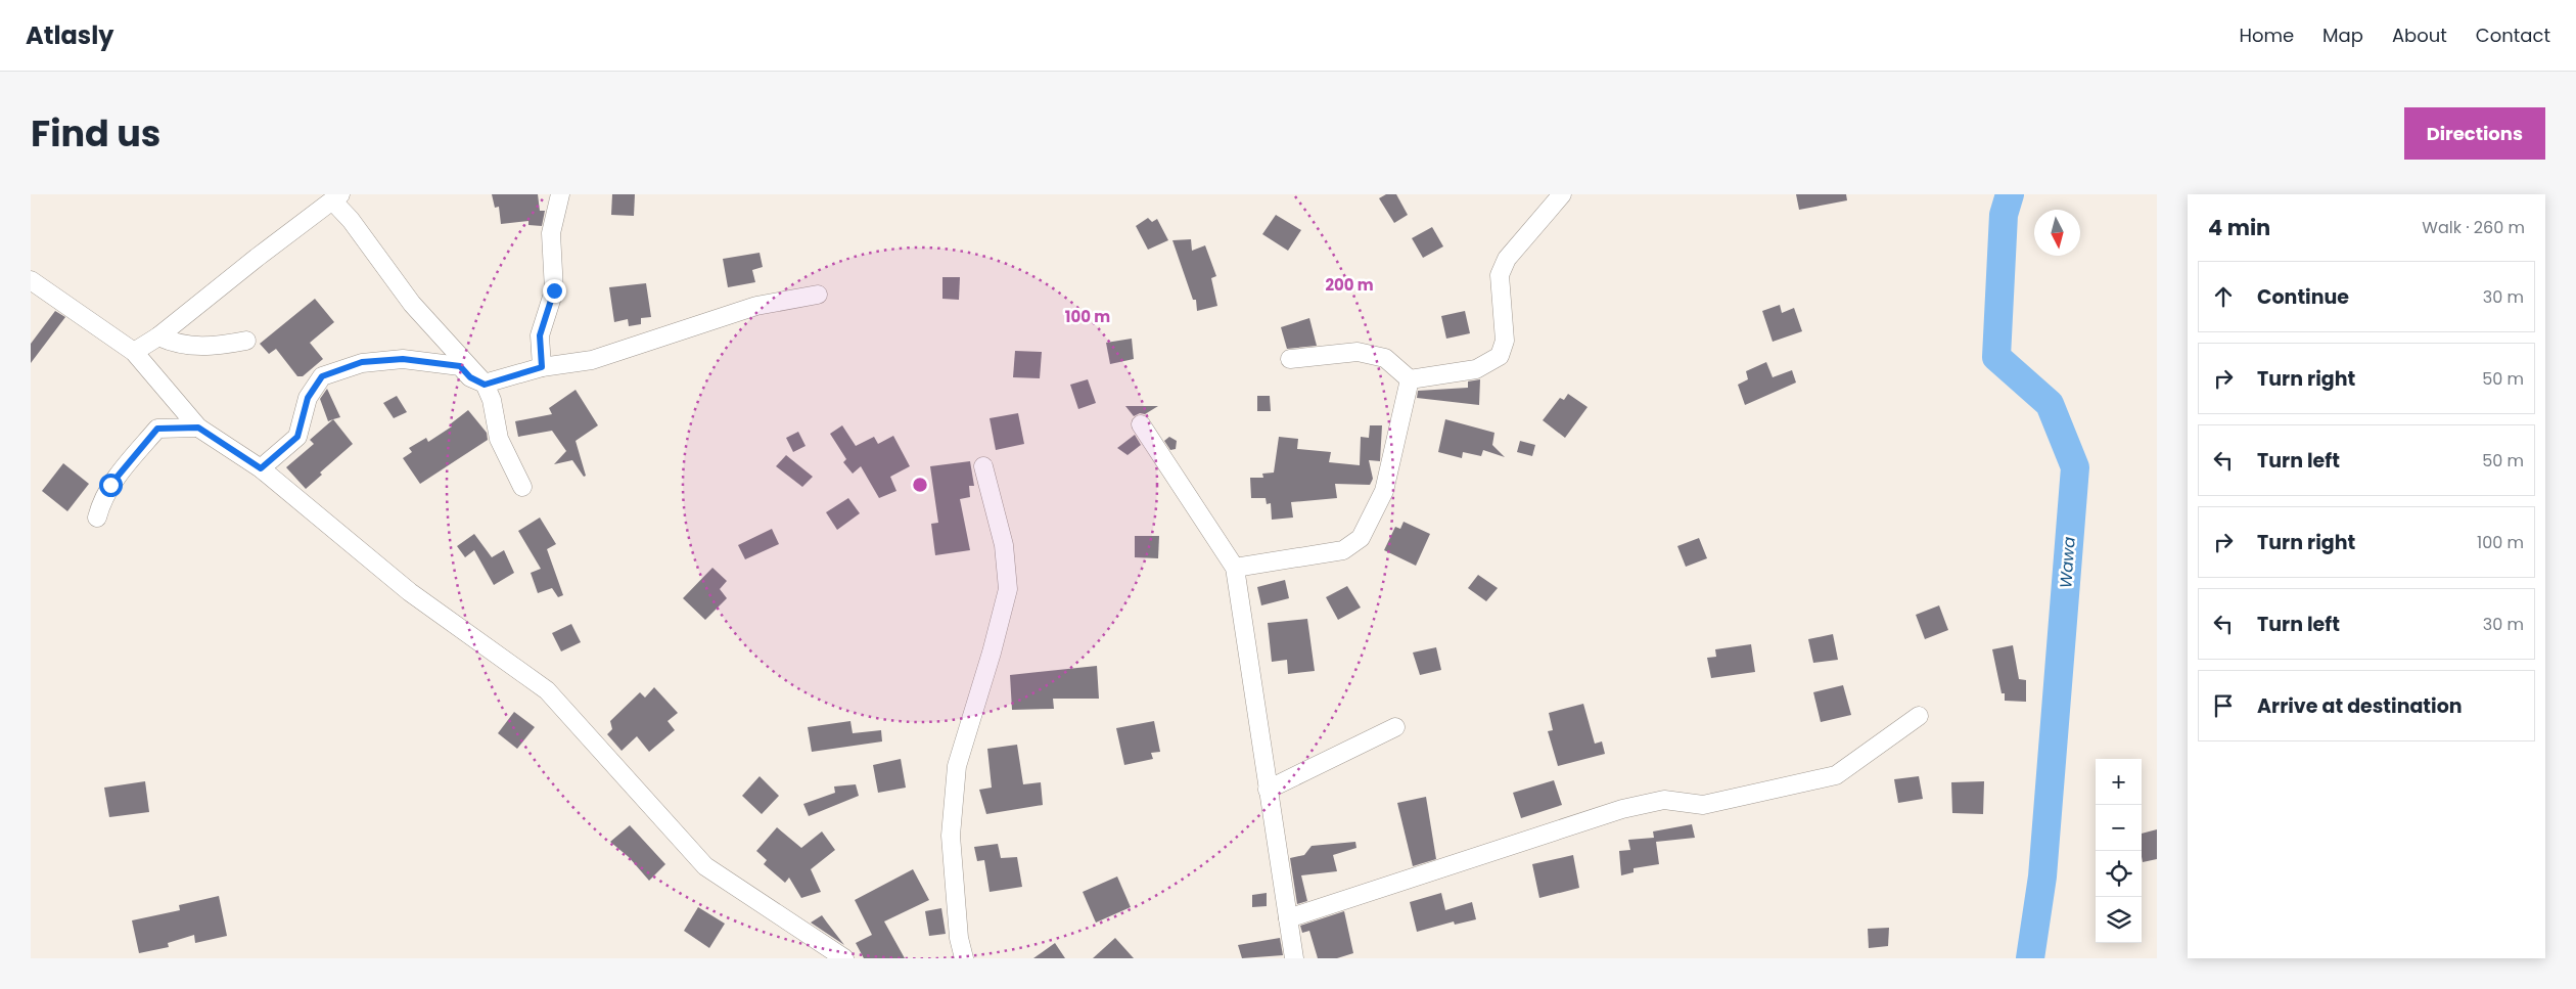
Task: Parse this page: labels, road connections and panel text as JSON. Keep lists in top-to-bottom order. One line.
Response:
{"water":["Wawa"],"north":"bottom","page":{"header":"Atlasly","nav":["Home","Map","About","Contact"],"title":"Find us","buttons":"Directions","heading":["4 min","Walk · 260 m"],"list":[["Continue","30 m"],["Turn right","50 m"],["Turn left","50 m"],["Turn right","100 m"],["Turn left","30 m"],"Arrive at destination"],"map_buttons":["+","−"]},"rings":["200 m","100 m"]}
